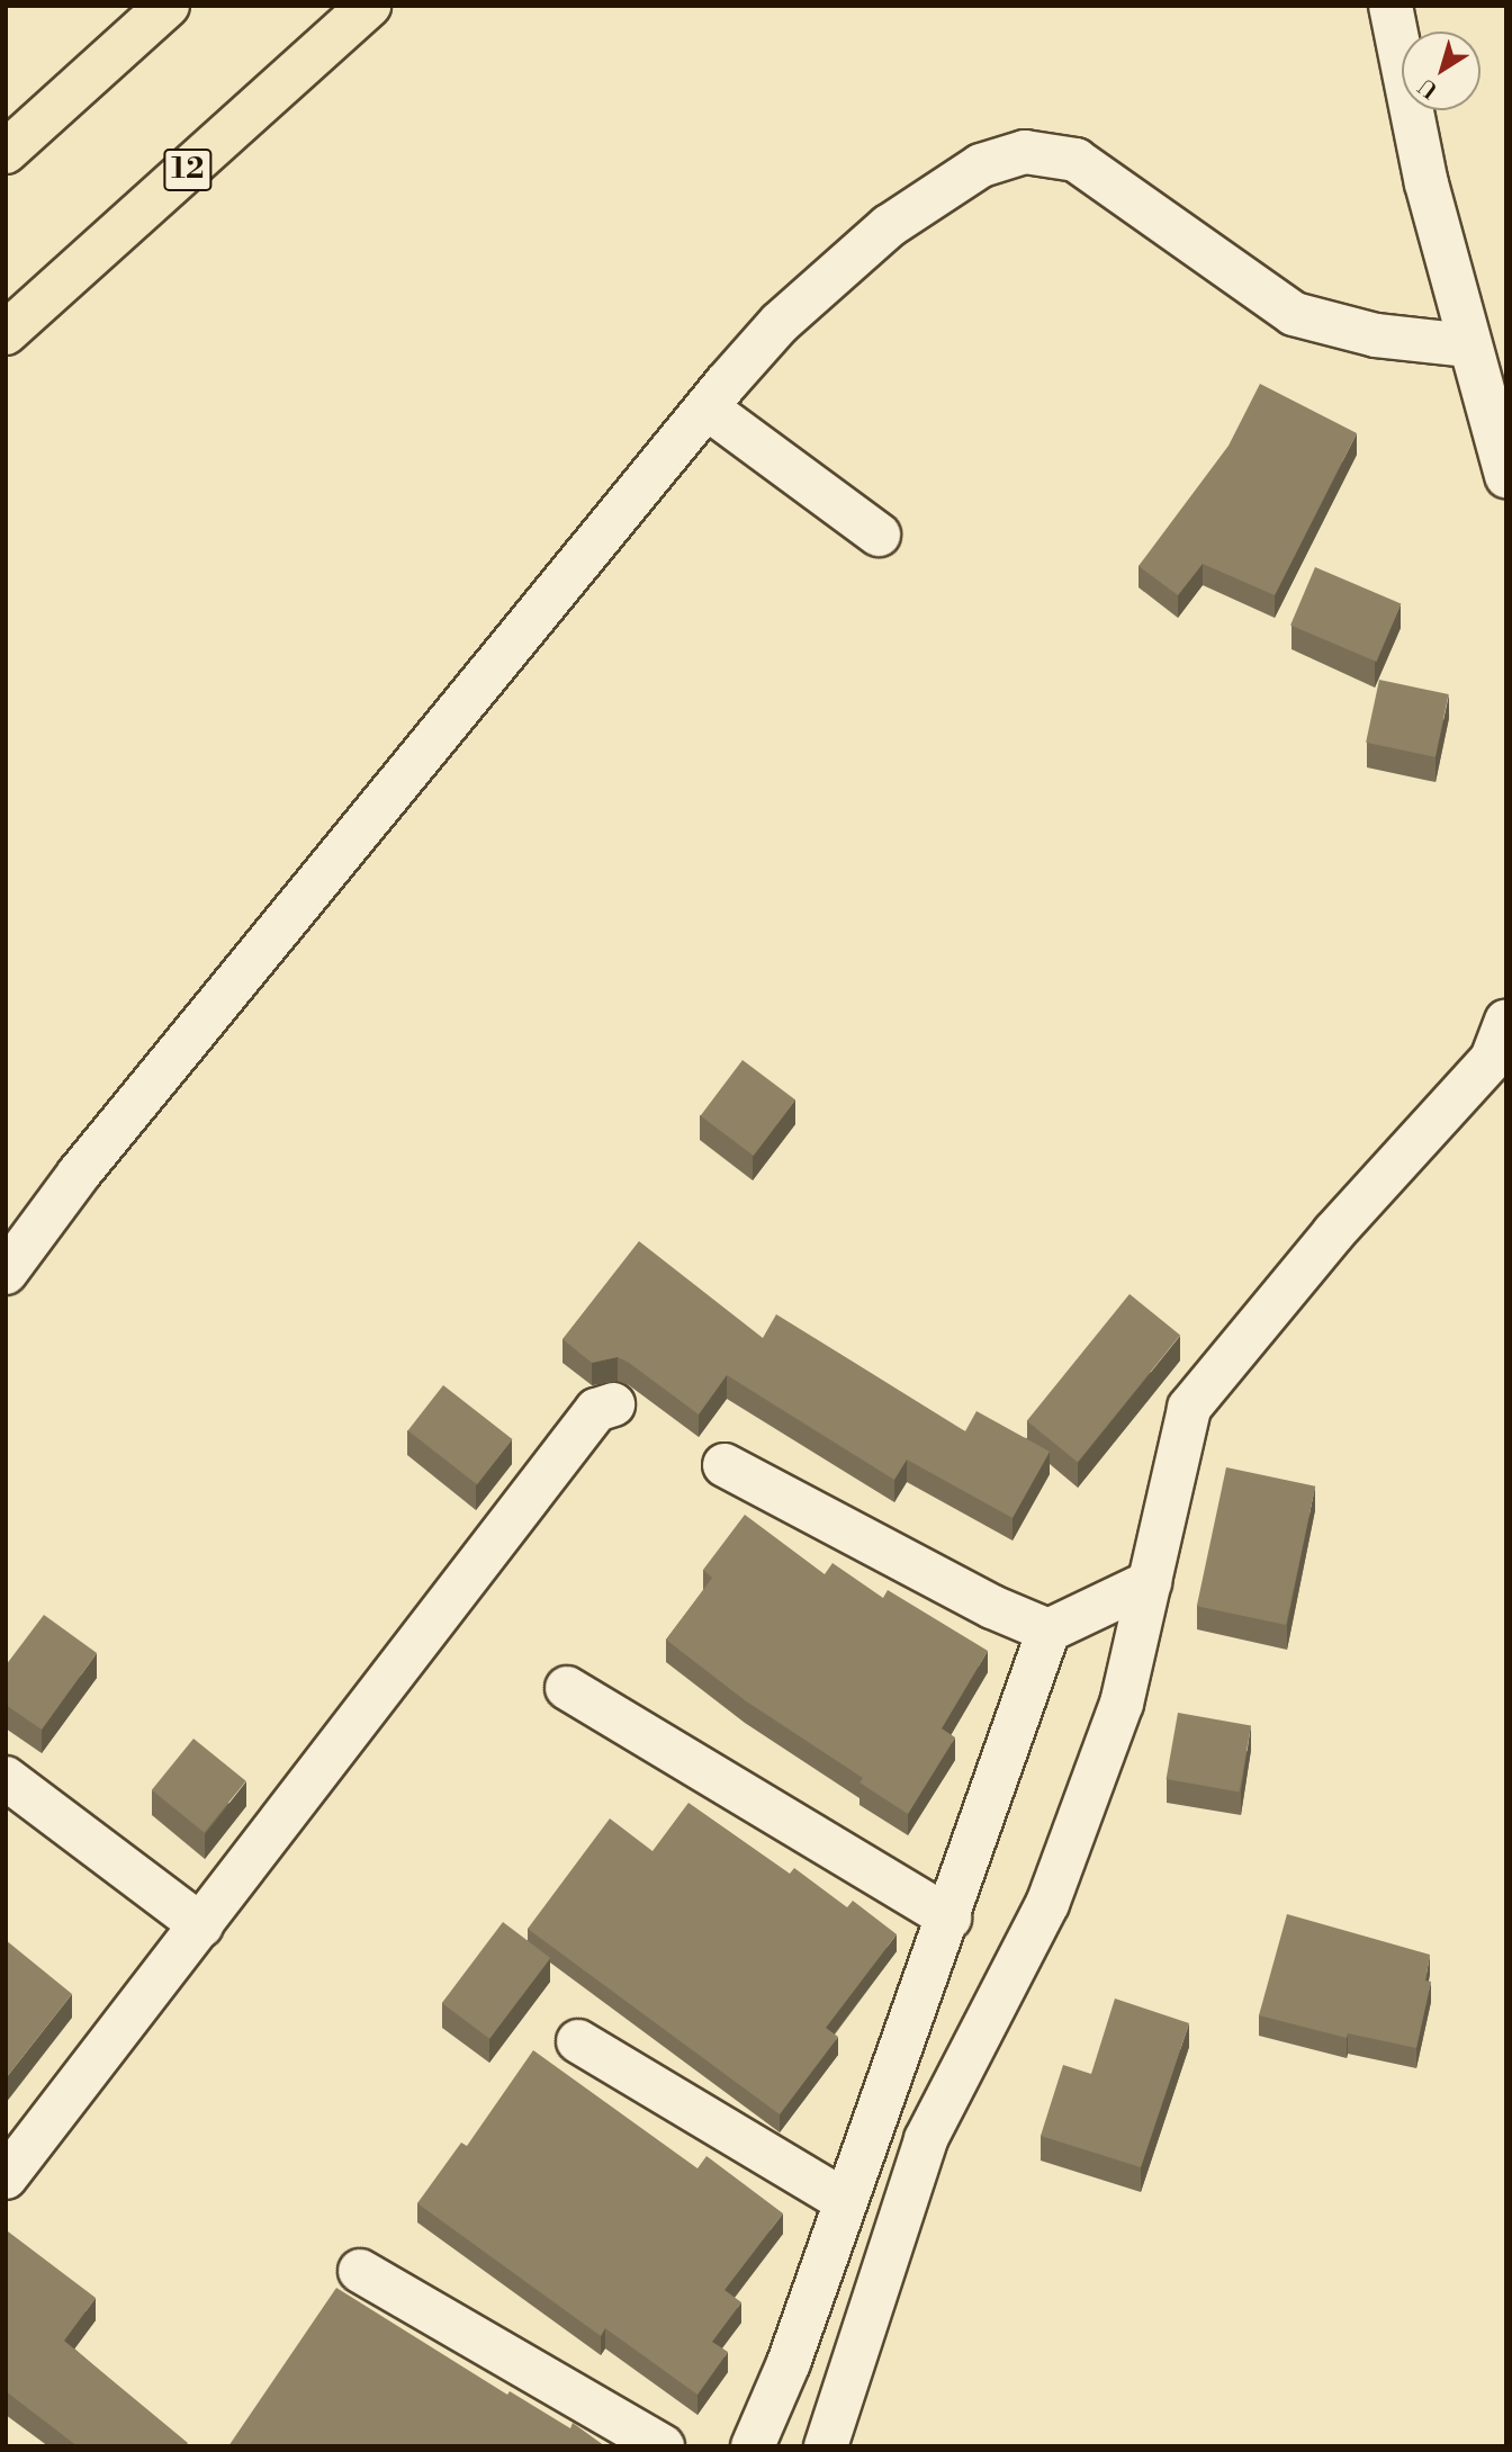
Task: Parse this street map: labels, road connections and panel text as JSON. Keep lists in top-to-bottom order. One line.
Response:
{"streets":{"highway":["12"]},"north":"bottom left"}
